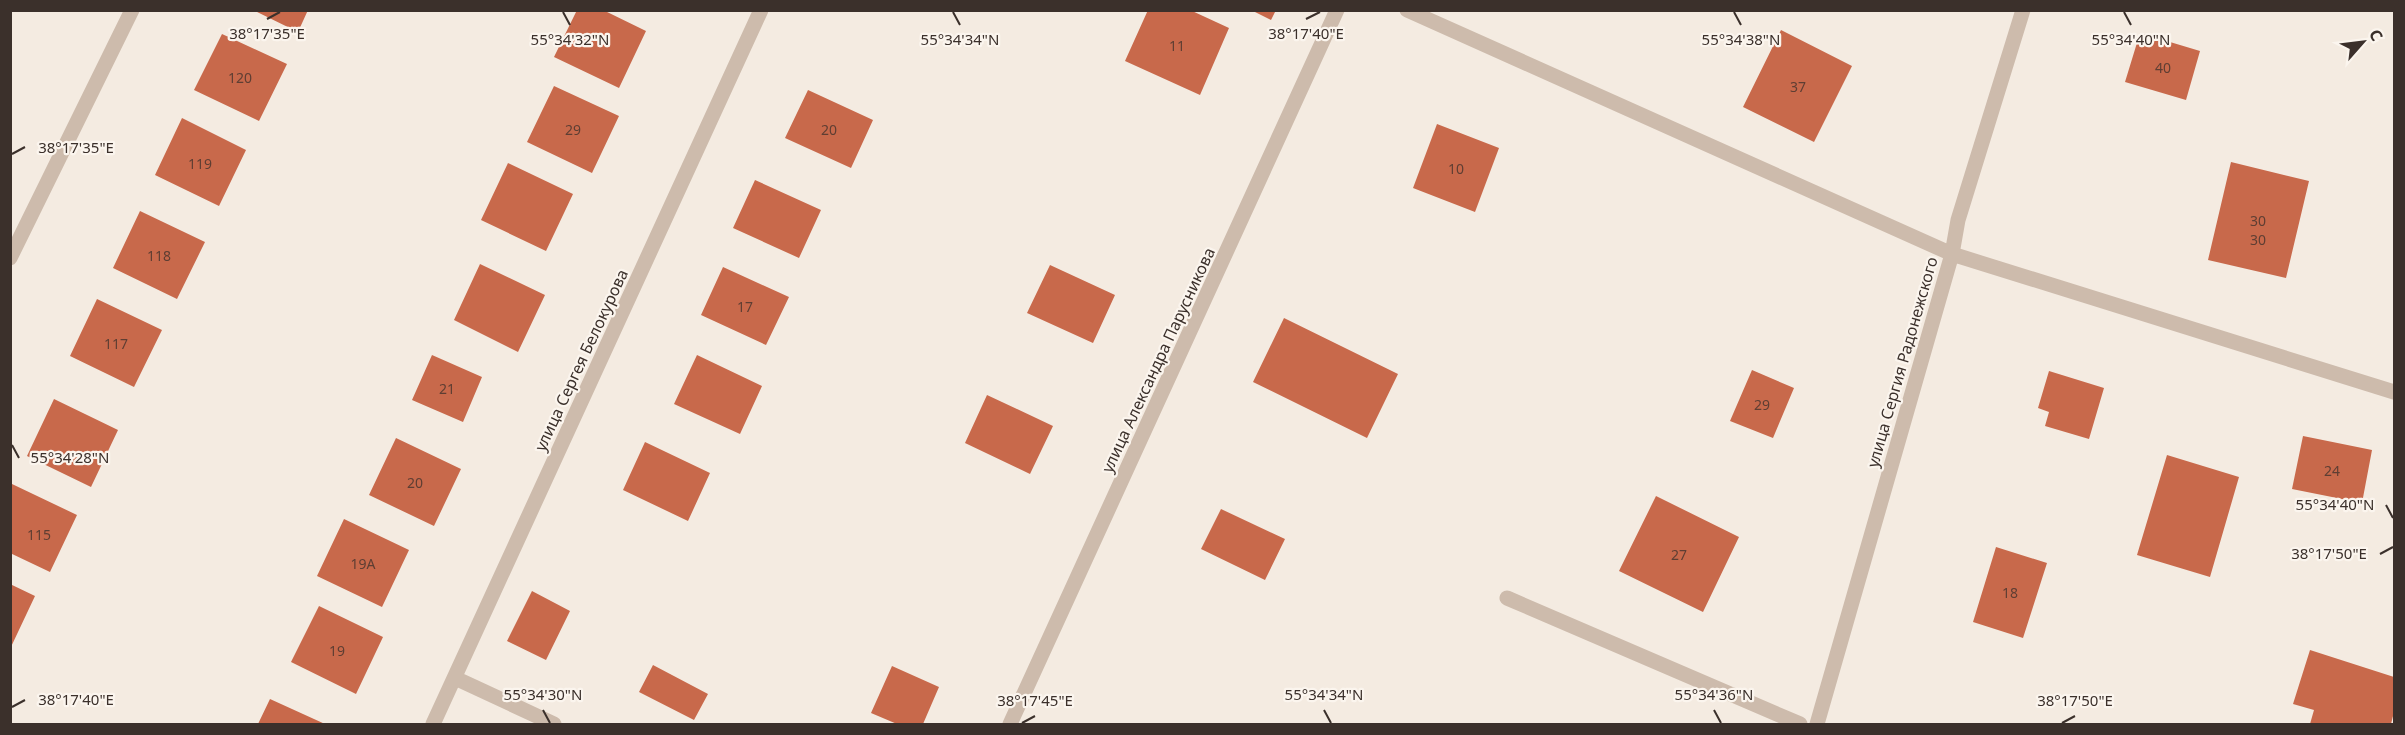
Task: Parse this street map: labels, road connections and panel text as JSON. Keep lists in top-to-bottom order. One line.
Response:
{"streets":{"street":["улица Сергея Белокурова","улица Александра Парусникова","улица Сергия Радонежского"]},"house_numbers":["11","40","120","37","29","20","119","10","30","30","118","17","117","21","29","24","20","115","27","19А","18","19"],"north":"top right","coordinates":["38°17'35\"E","38°17'40\"E","55°34'32\"N","55°34'34\"N","55°34'38\"N","55°34'40\"N","55°34'28\"N","38°17'50\"E","55°34'30\"N","55°34'36\"N","38°17'45\"E"]}
